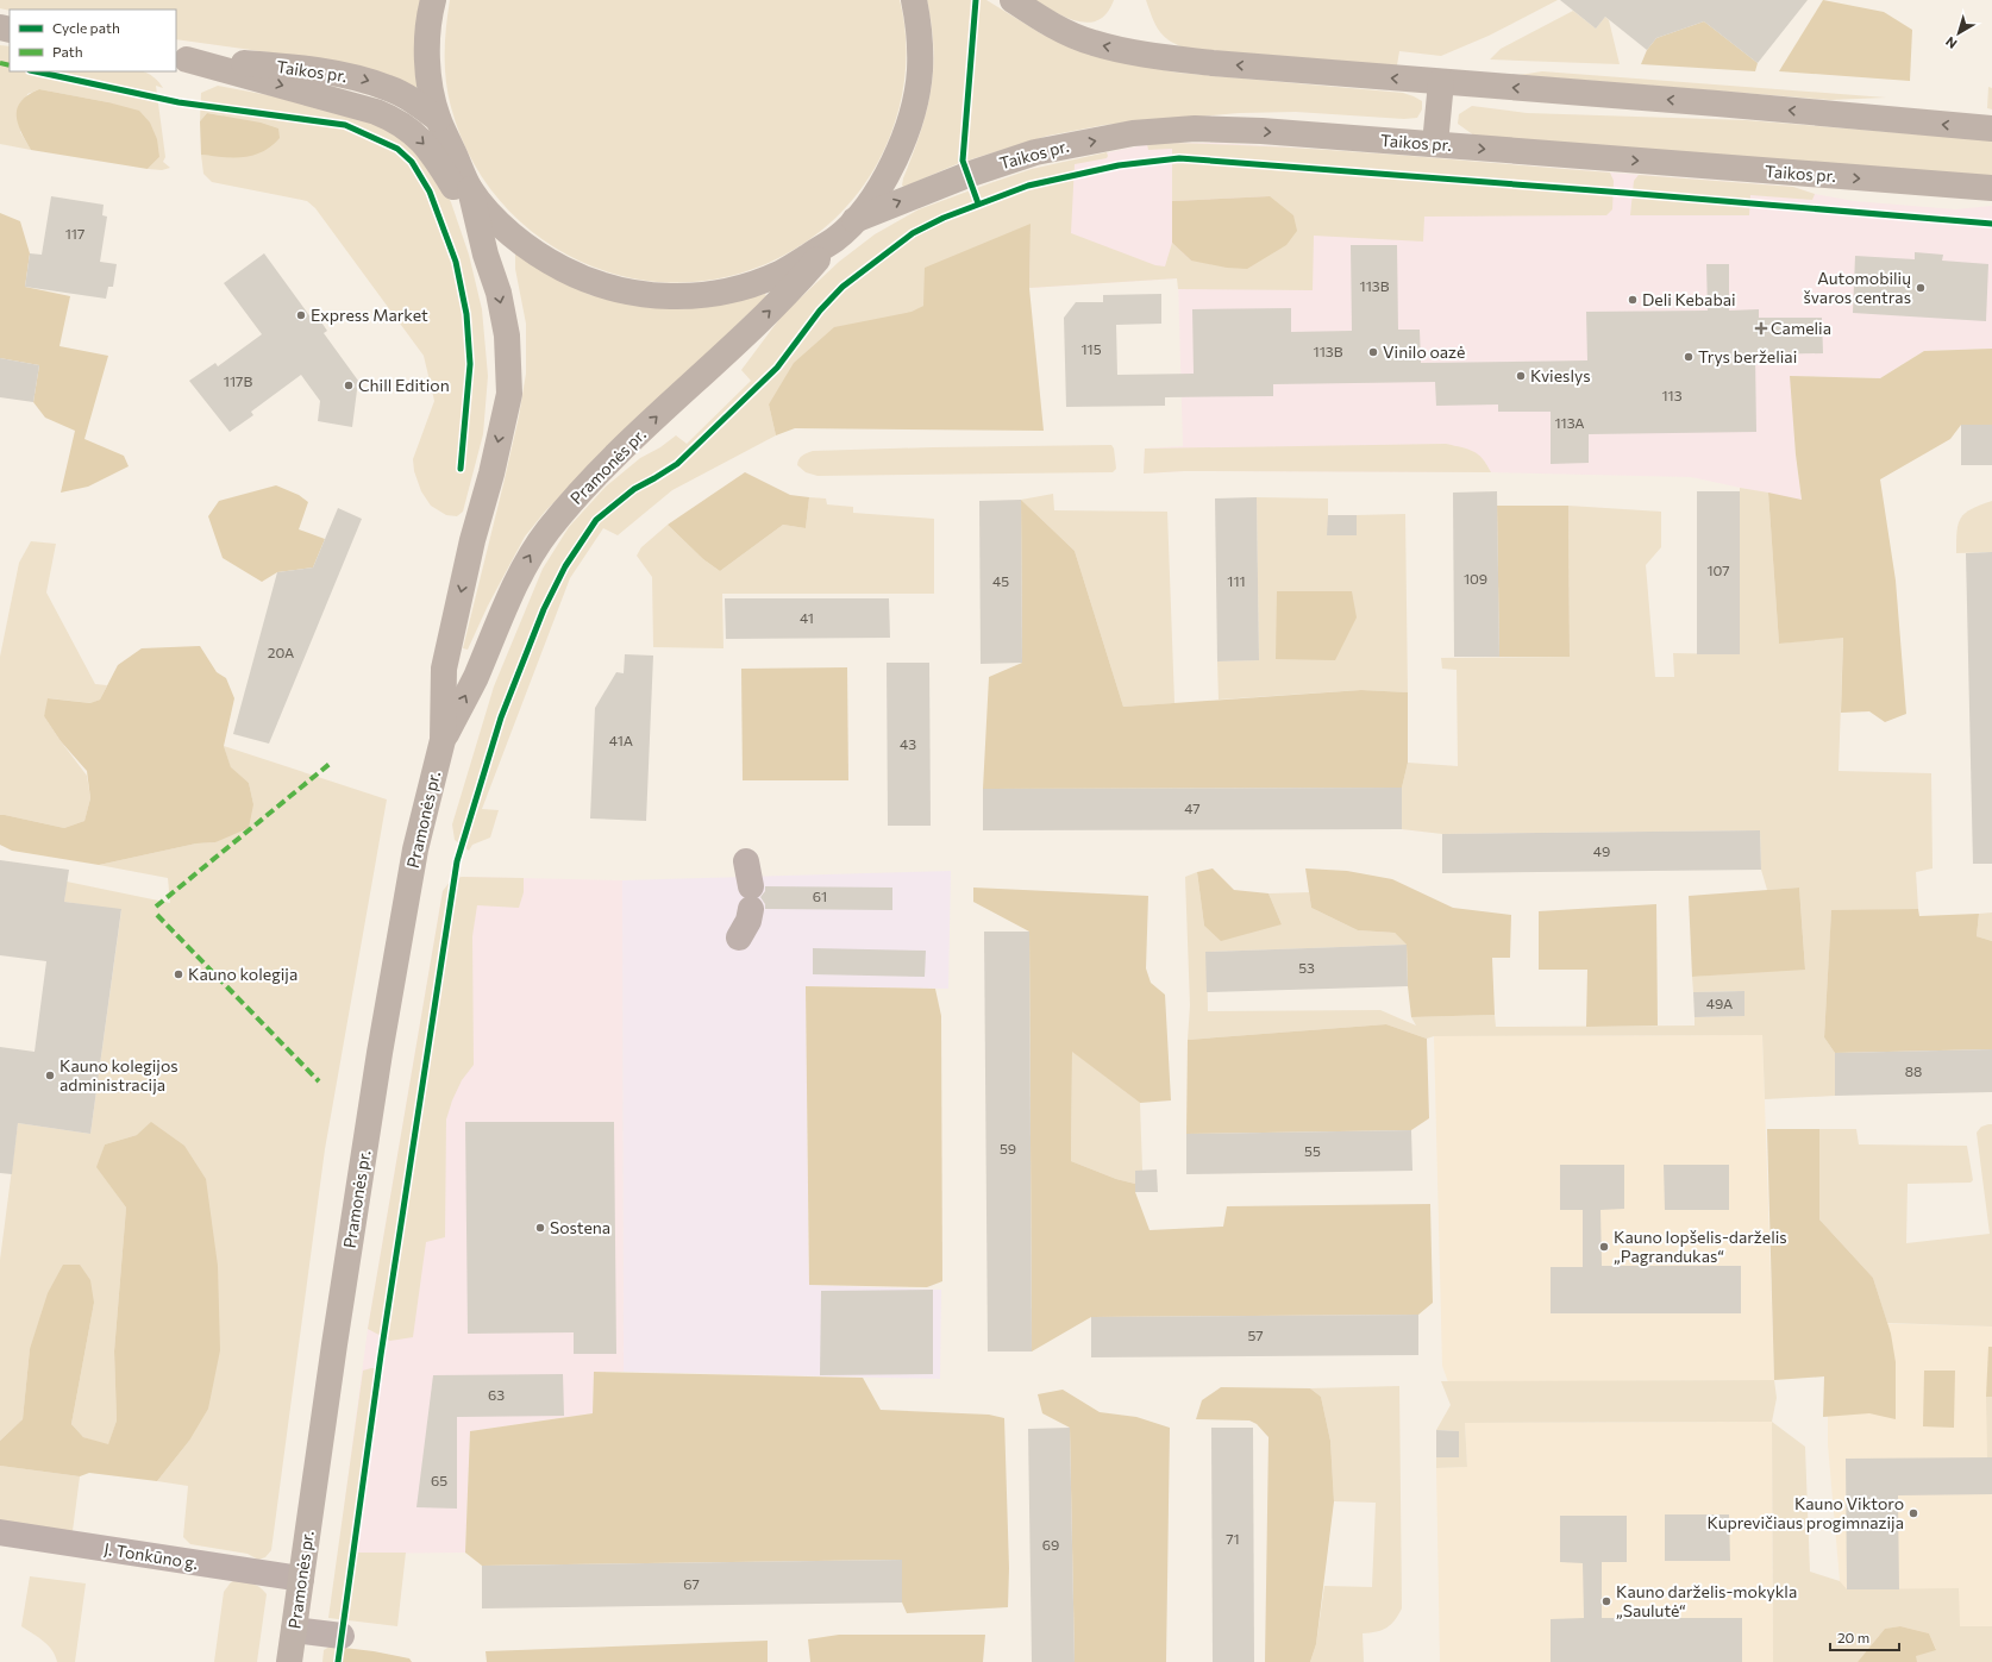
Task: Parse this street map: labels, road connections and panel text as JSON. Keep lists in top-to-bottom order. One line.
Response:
{"streets":{"main road":["Taikos pr.","Pramonės pr."],"street":["J. Tonkūno g."]},"crossings":[["Pramonės pr.","J. Tonkūno g."]],"places":{"other":["Automobilių švaros centras","Deli Kebabai","Express Market","Vinilo oazė","Trys berželiai","Kvieslys","Chill Edition","Kauno kolegija","Kauno kolegijos administracija","Sostena","Kauno lopšelis-darželis „Pagrandukas“","Kauno Viktoro Kuprevičiaus progimnazija","Kauno darželis-mokykla „Saulutė“"],"health":["Camelia"]},"house_numbers":["117","113B","115","113B","117B","113","113A","107","109","45","111","41","20A","41A","43","47","49","61","53","49A","88","59","55","57","63","65","71","69","67"],"legend":["Cycle path","Path"],"scale_bar":"20 m","north":"bottom left"}
